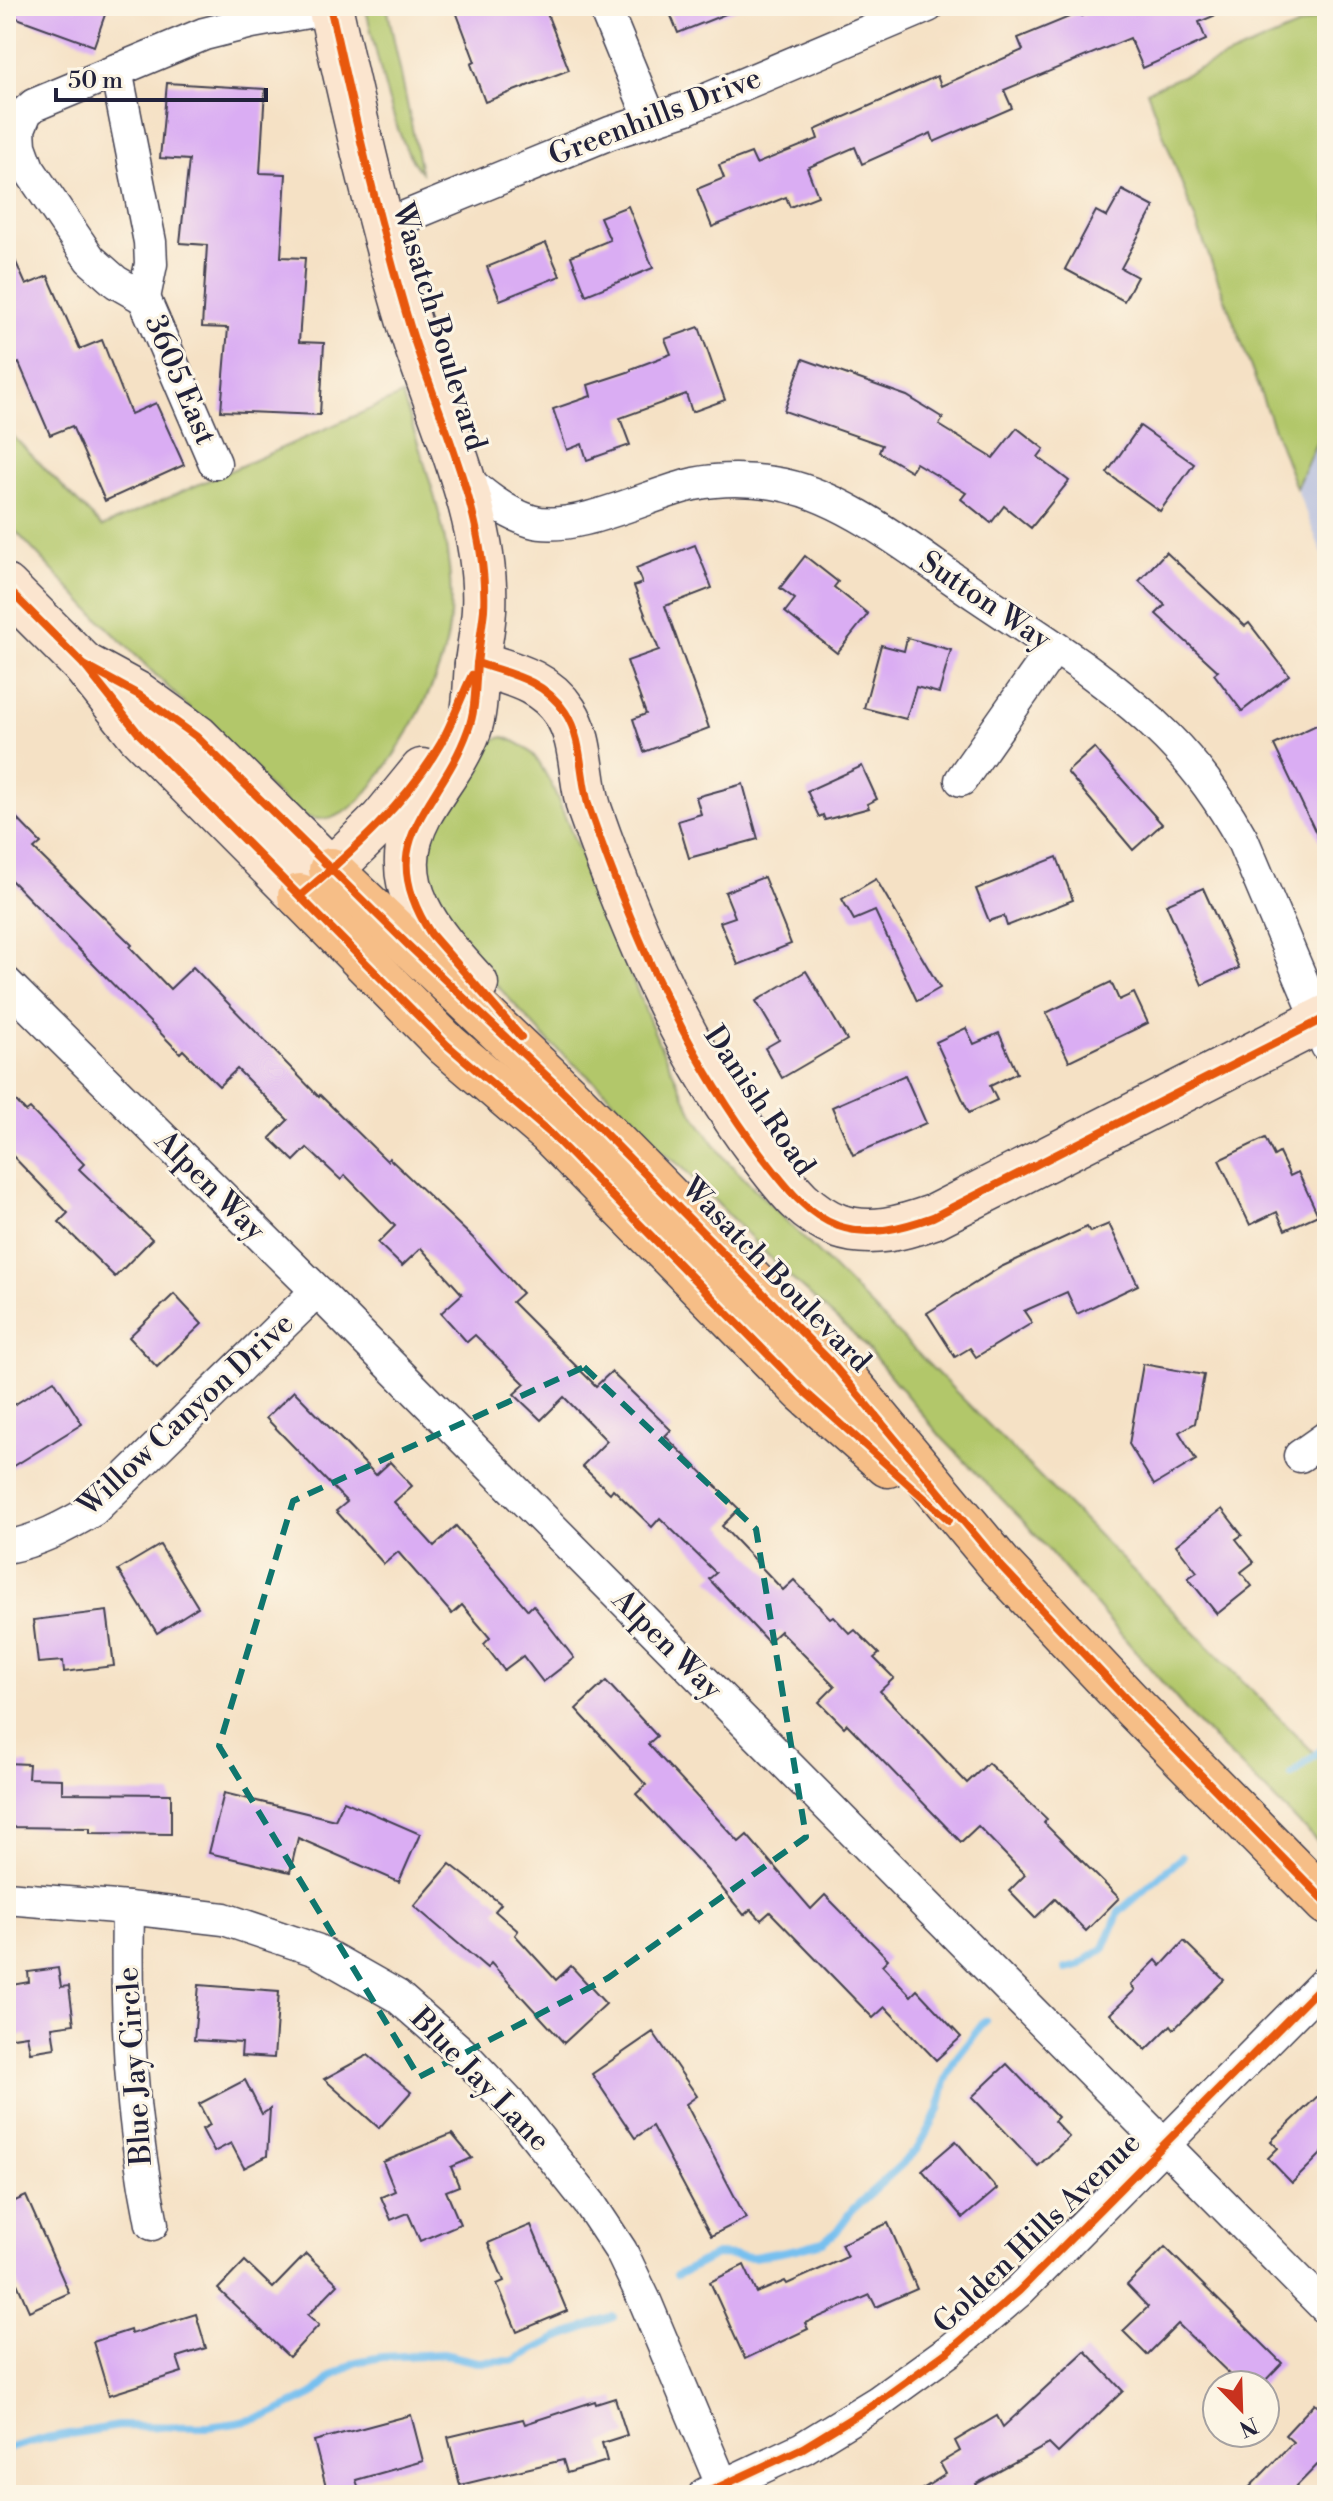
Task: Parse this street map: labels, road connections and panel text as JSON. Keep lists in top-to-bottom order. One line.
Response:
{"streets":{"main road":["Wasatch Boulevard","Danish Road"],"street":["Greenhills Drive","3605 East","Sutton Way","Alpen Way","Willow Canyon Drive","Blue Jay Circle","Blue Jay Lane","Golden Hills Avenue"]},"crossings":[["Greenhills Drive","Wasatch Boulevard"],["Wasatch Boulevard","Sutton Way"],["Wasatch Boulevard","Danish Road"],["Sutton Way","Danish Road"],["Alpen Way","Willow Canyon Drive"],["Alpen Way","Golden Hills Avenue"],["Blue Jay Circle","Blue Jay Lane"],["Blue Jay Lane","Golden Hills Avenue"]],"scale_bar":"50 m","north":"bottom right"}
